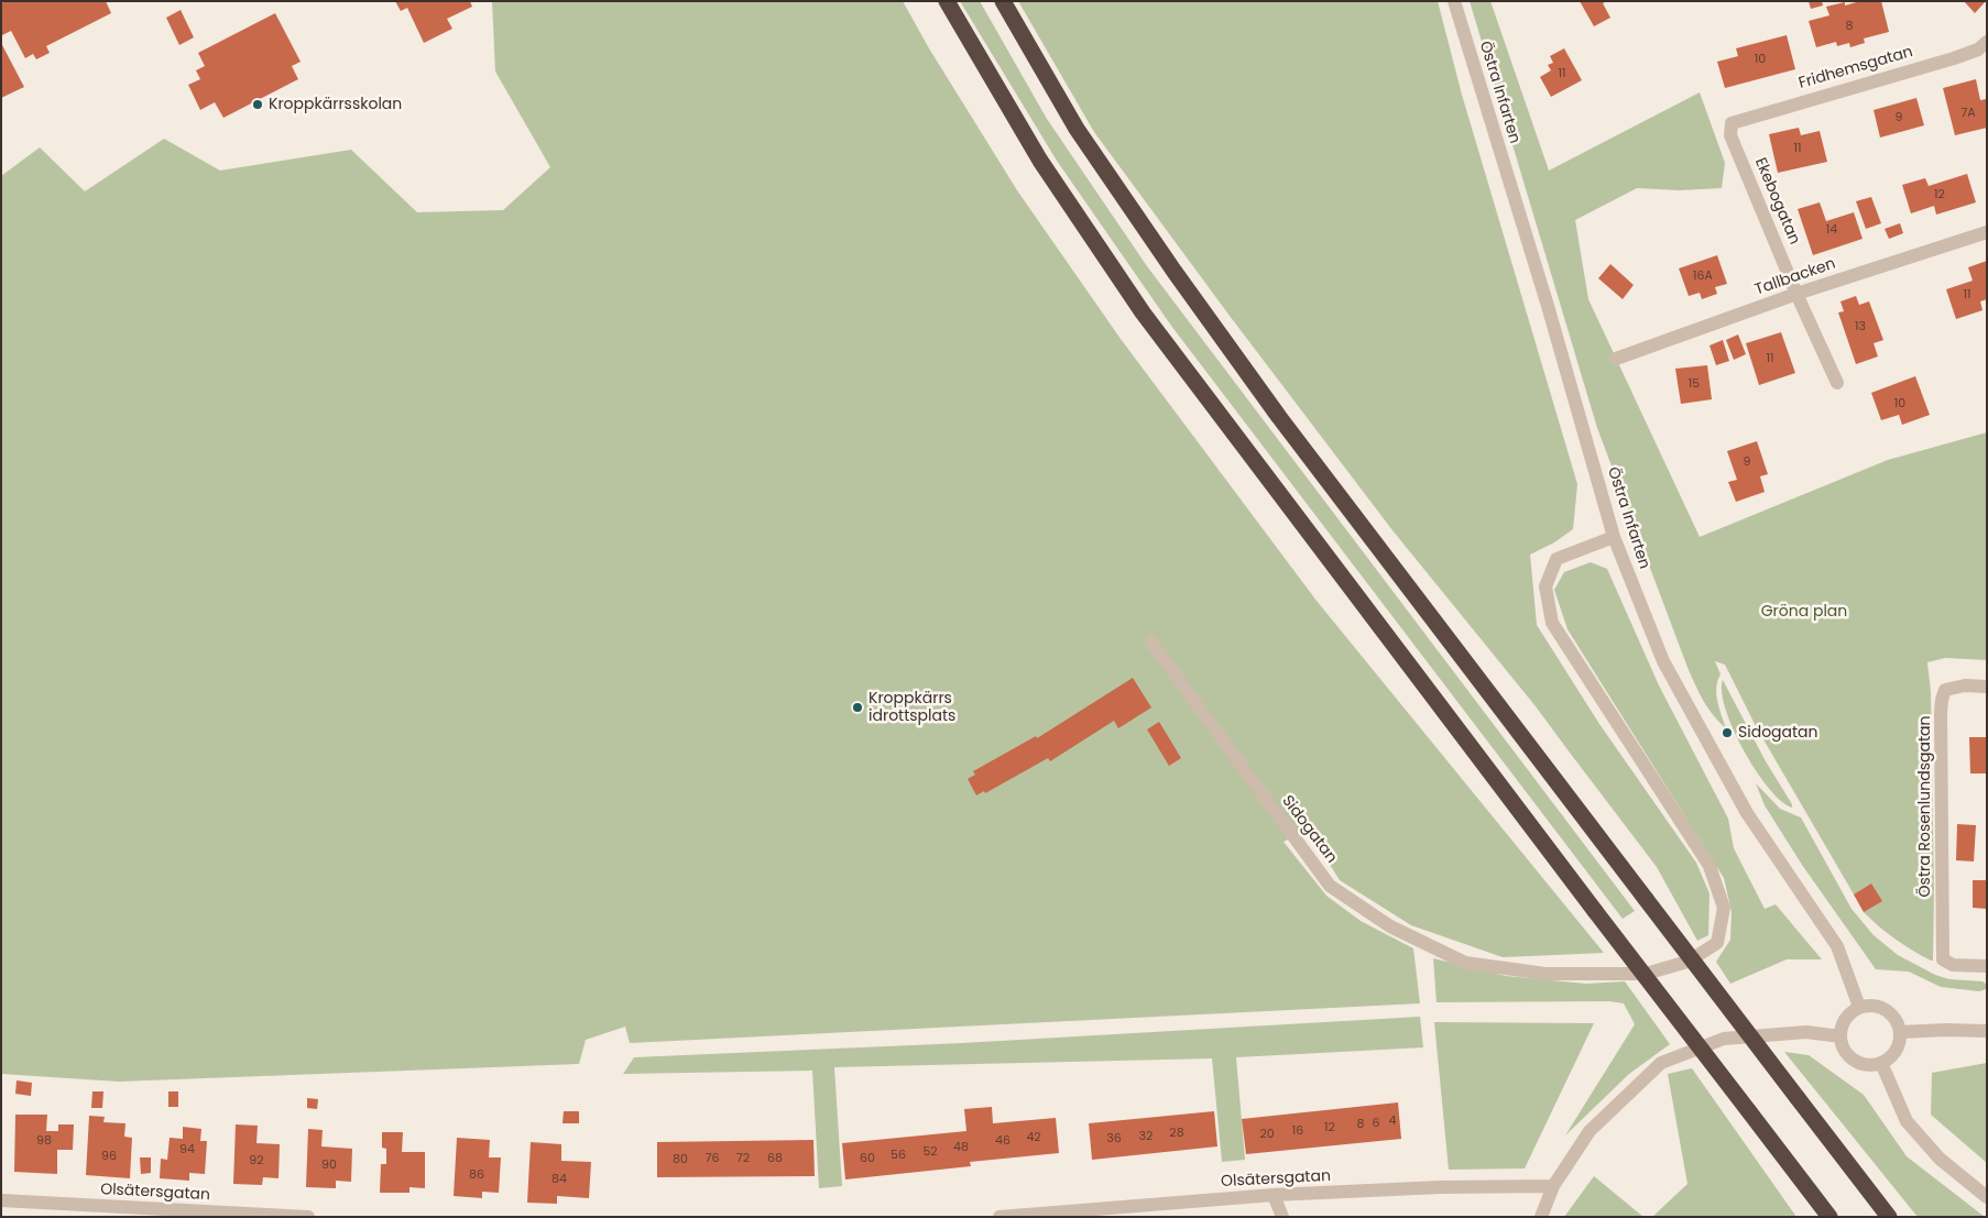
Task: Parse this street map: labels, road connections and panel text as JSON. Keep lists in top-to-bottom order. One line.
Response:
{"streets":{"street":["Fridhemsgatan","Östra Infarten","Ekebogatan","Tallbacken","Östra Rosenlundsgatan","Sidogatan","Olsätersgatan"]},"crossings":[["Fridhemsgatan","Ekebogatan"],["Östra Infarten","Sidogatan"],["Ekebogatan","Tallbacken"]],"parks":["Gröna plan"],"places":["Kroppkärrsskolan","Kroppkärrs idrottsplats","Sidogatan"],"house_numbers":["8","10","11","7A","9","11","12","14","16A","11","13","11","15","10","9","4","6","8","12","16","28","20","32","42","36","98","46","48","94","52","56","96","76","72","68","60","80","92","90","86","84"]}
